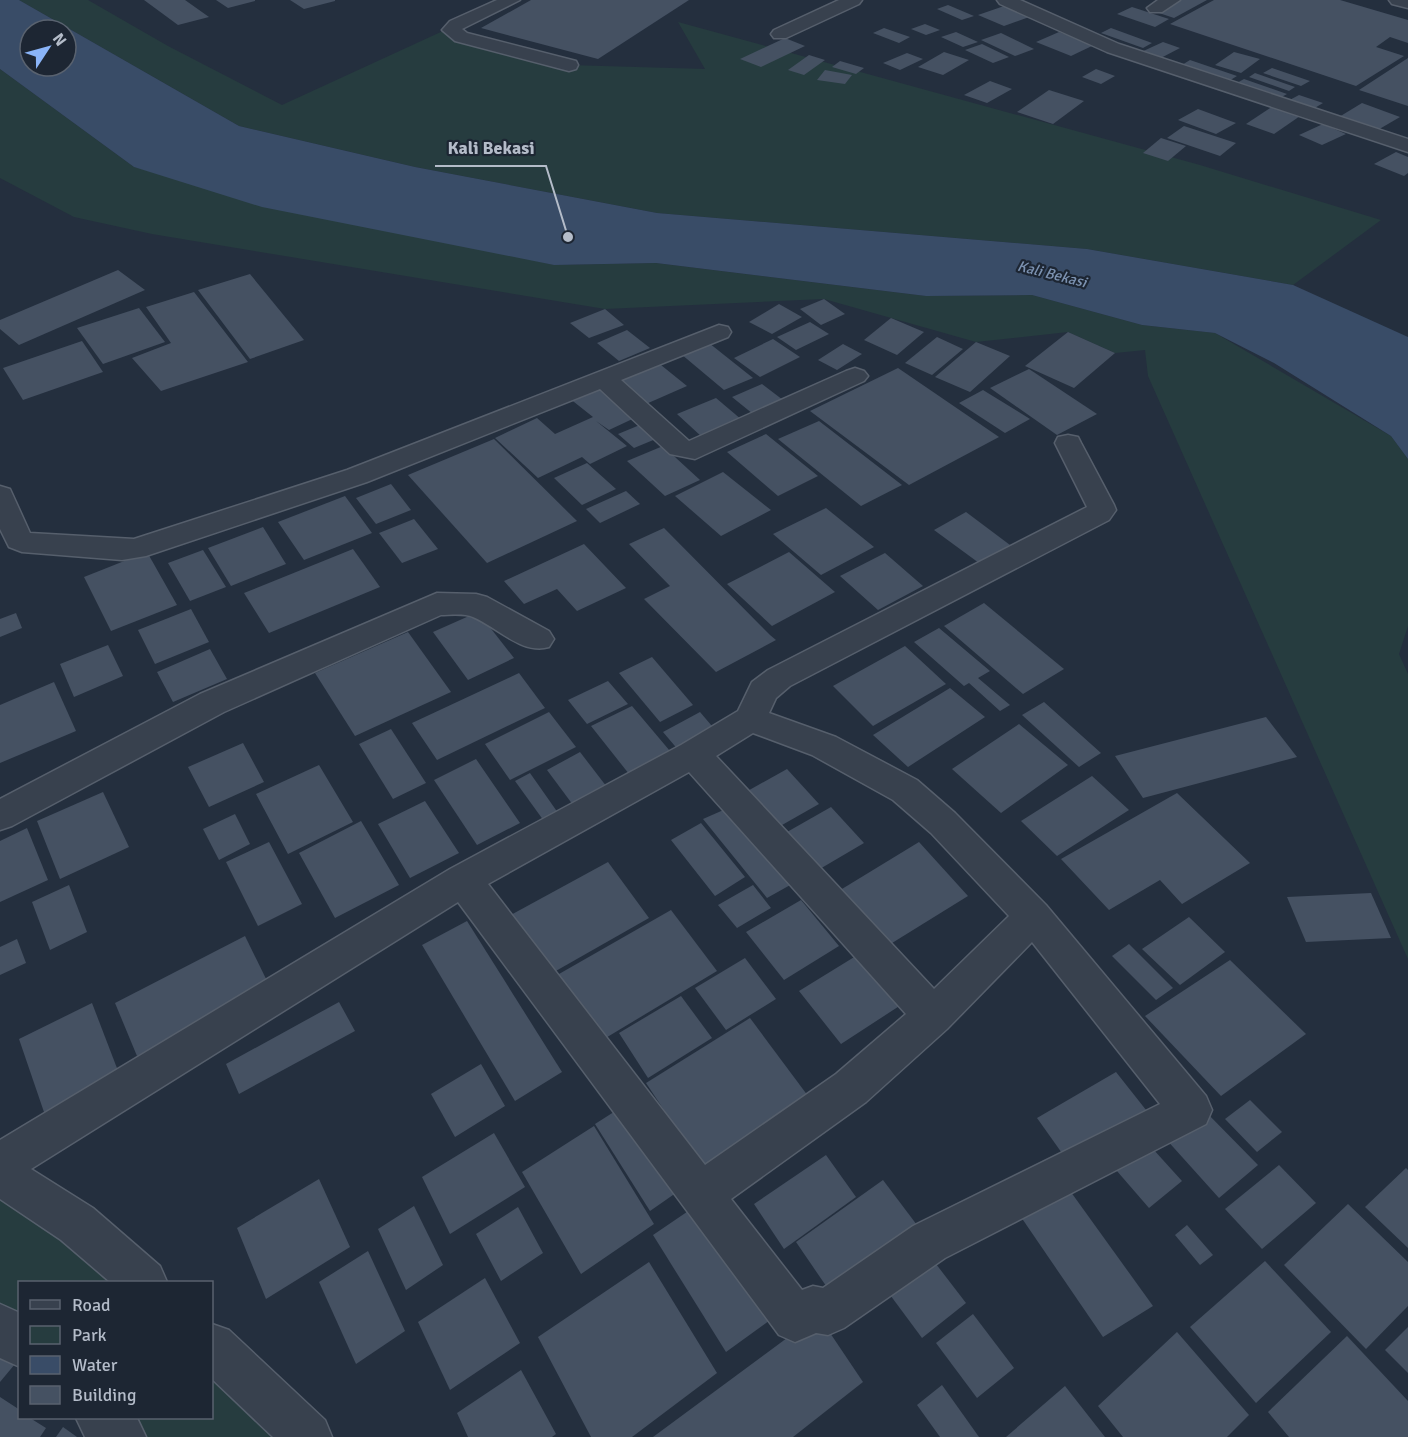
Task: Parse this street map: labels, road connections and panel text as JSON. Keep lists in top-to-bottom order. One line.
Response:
{"water":["Kali Bekasi"],"places":["Kali Bekasi"],"legend":["Road","Park","Water","Building"],"north":"top right"}
